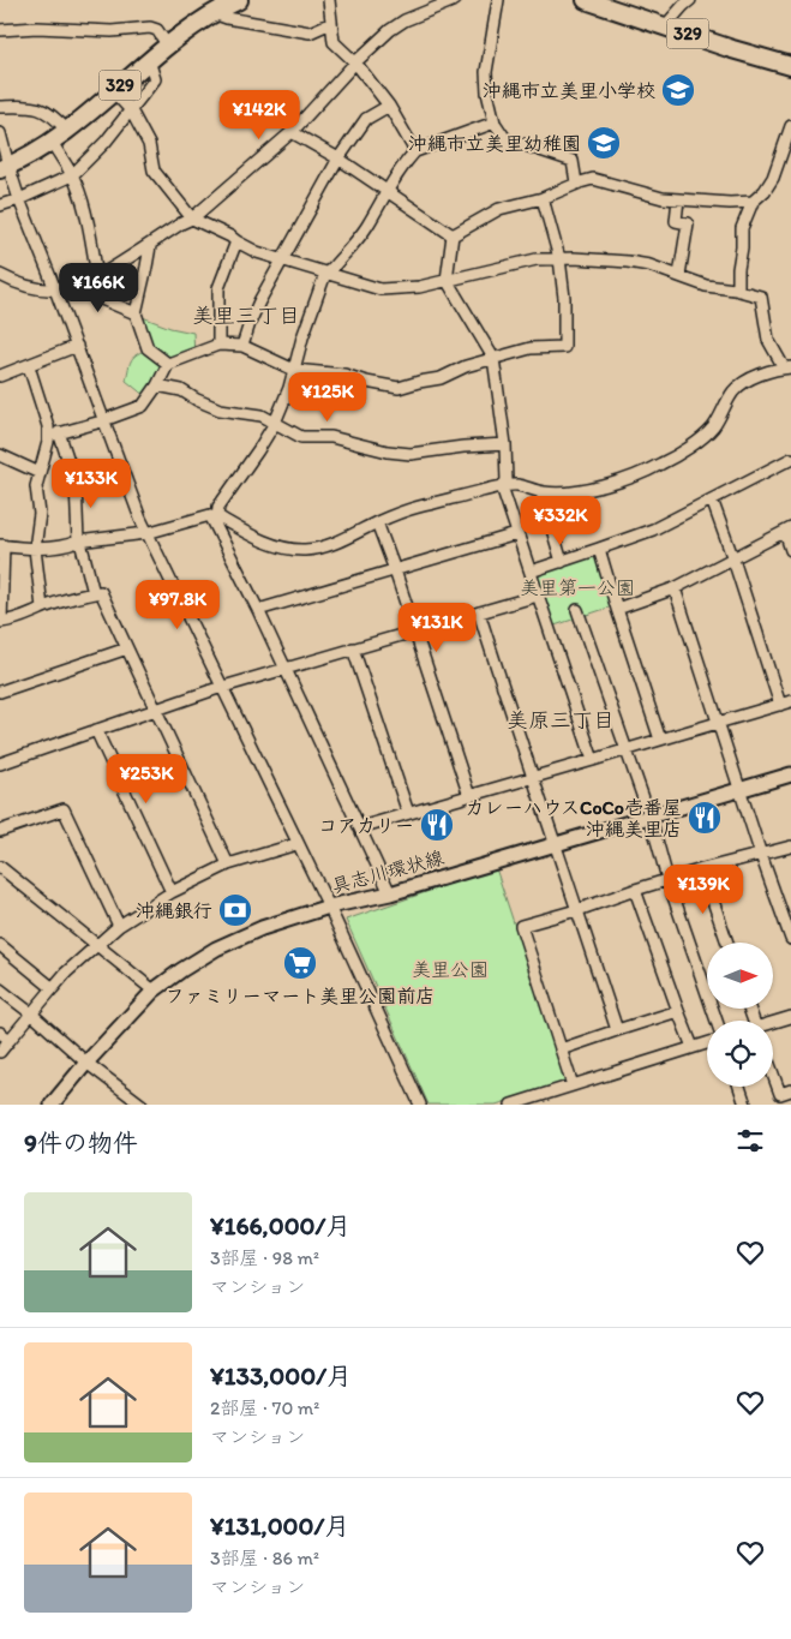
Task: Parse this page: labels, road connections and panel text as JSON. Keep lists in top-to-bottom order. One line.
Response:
{"streets":{"highway":["329"],"main road":["具志川環状線"]},"districts":["美里三丁目","美原三丁目"],"parks":["美里第一公園","美里公園"],"places":{"school or university":["沖縄市立美里小学校","沖縄市立美里幼稚園"],"restaurant":["カレーハウスCoCo壱番屋 沖縄美里店","コアカリー"],"bank":["沖縄銀行"],"supermarket":["ファミリーマート美里公園前店"]},"north":"right","page":{"price":["¥142K","¥166K","¥125K","¥133K","¥332K","¥97.8K","¥131K","¥253K","¥139K"],"heading":"9件の物件","list":[{"name":"¥166,000/月","note":"3部屋 · 98 m² · マンション"},{"name":"¥133,000/月","note":"2部屋 · 70 m² · マンション"},{"name":"¥131,000/月","note":"3部屋 · 86 m² · マンション"}]}}
